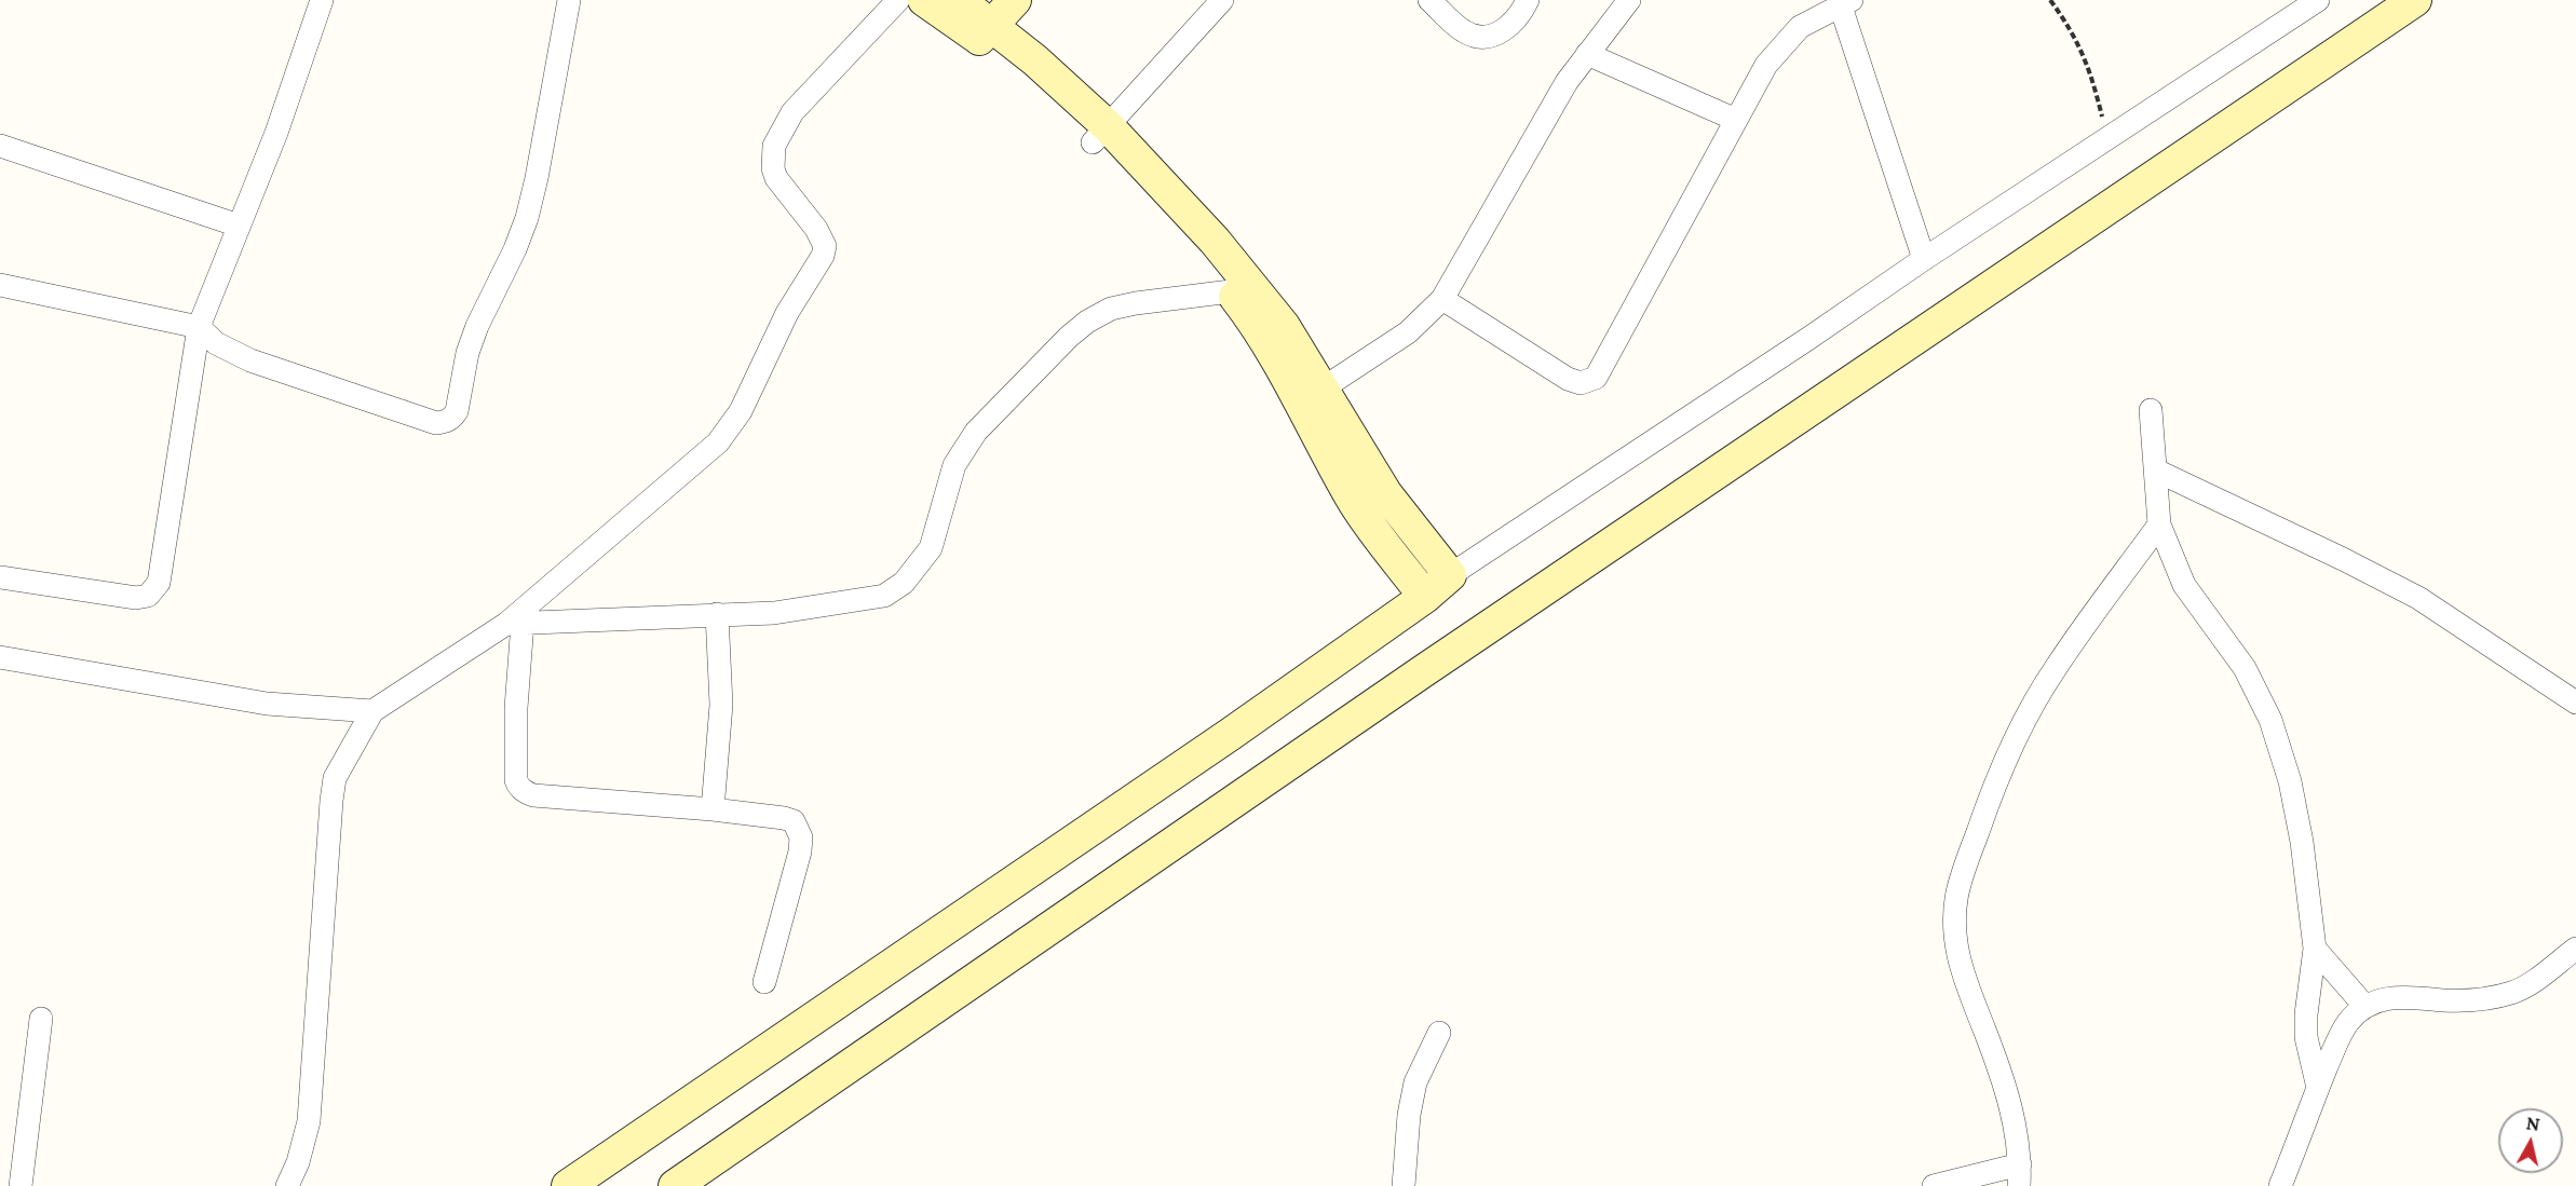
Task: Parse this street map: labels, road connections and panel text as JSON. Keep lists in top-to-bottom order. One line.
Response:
{"north":"top"}
